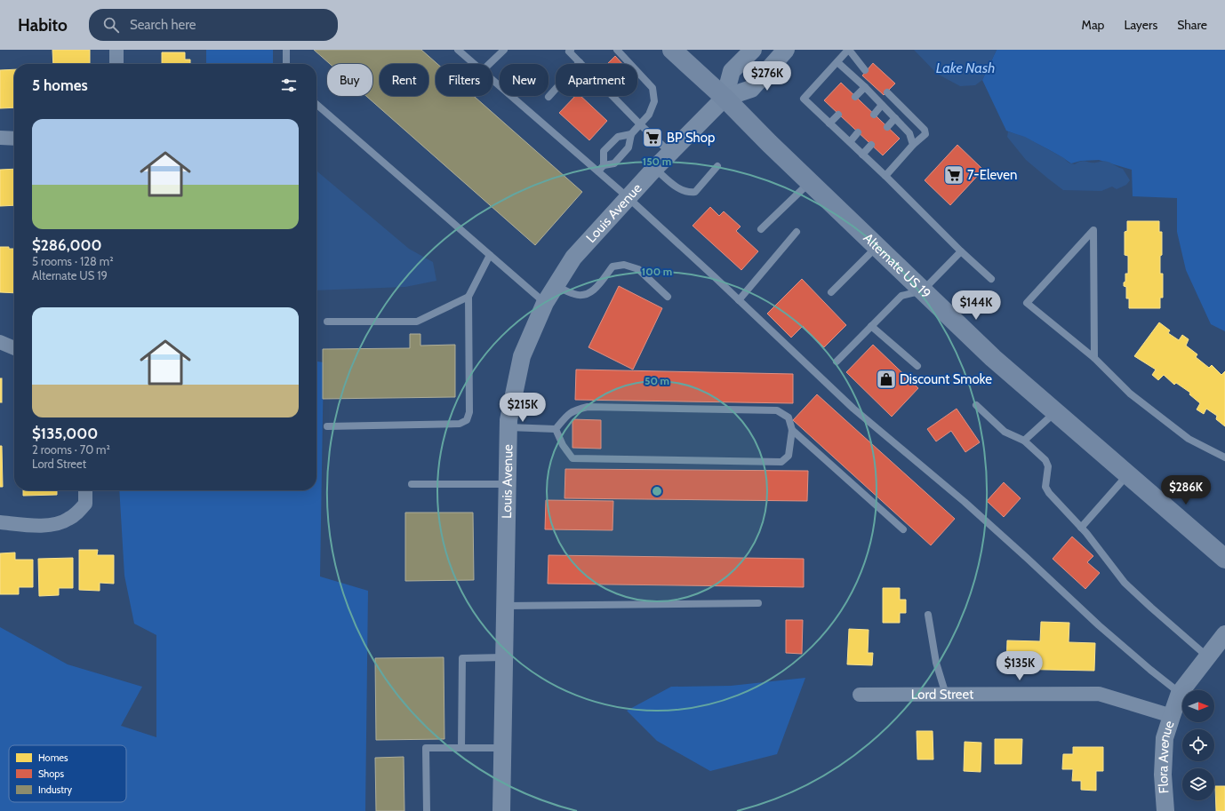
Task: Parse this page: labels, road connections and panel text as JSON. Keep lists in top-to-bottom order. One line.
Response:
{"streets":{"main road":["Alternate US 19"],"street":["Louis Avenue","Lord Street","Flora Avenue"]},"crossings":[["Louis Avenue","Alternate US 19"],["Lord Street","Flora Avenue"]],"water":["Lake Nash"],"places":{"supermarket":["BP Shop","7-Eleven"],"shop":["Discount Smoke"]},"legend":["Homes","Shops","Industry"],"north":"right","page":{"header":"Habito","search":"Search here","nav":["Map","Layers","Share"],"price":["$276K","$144K","$215K","$286K","$135K"],"chip":["Buy","Rent","Filters","New","Apartment"],"heading":"5 homes","list":[{"name":"$286,000","note":"5 rooms · 128 m² · Alternate US 19"},{"name":"$135,000","note":"2 rooms · 70 m² · Lord Street"}]},"rings":["150 m","100 m","50 m"]}
